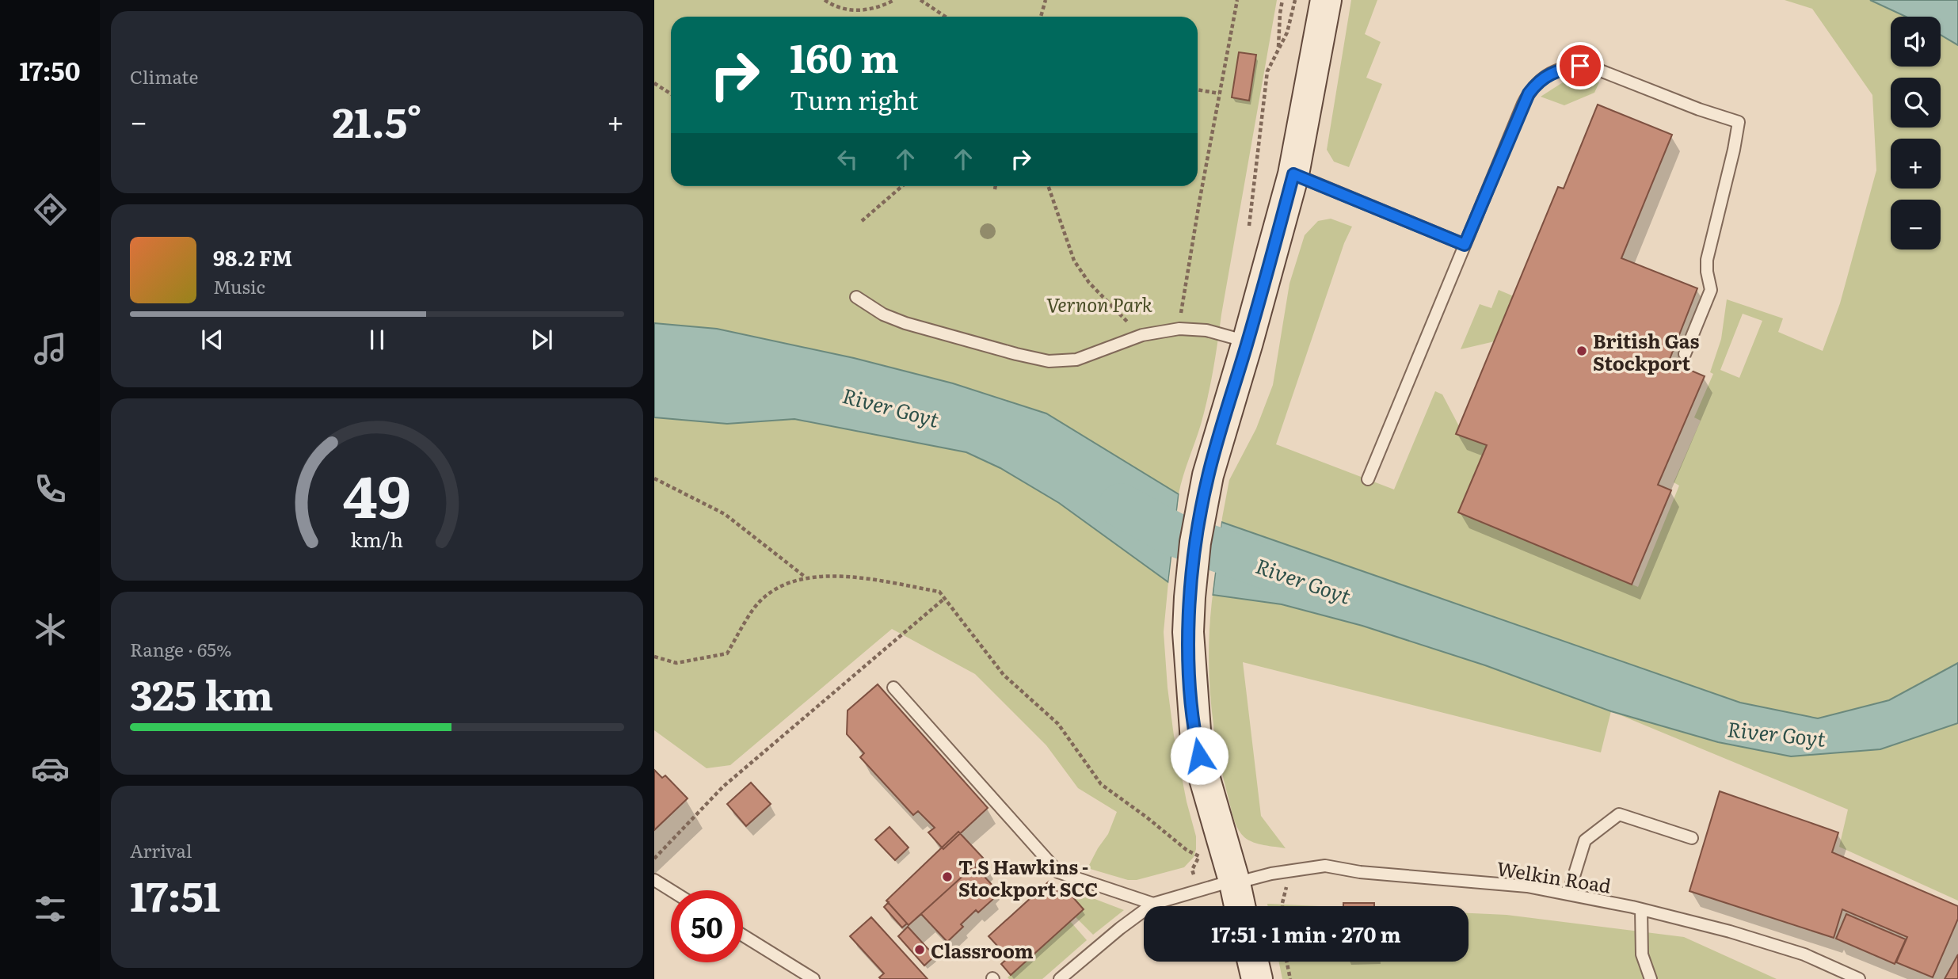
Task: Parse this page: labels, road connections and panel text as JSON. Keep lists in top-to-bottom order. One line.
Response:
{"streets":{"lane":["Welkin Road"]},"water":["River Goyt"],"parks":["Vernon Park"],"places":["British Gas Stockport","T.S Hawkins - Stockport SCC","Classroom"],"page":{"tabs":"17:50","tile":["Climate",["Range · 65%","325 km"],["Arrival","17:51"]],"map_buttons":["+","−"],"turn":["160 m","Turn right"],"heat":["−","21.5°","+"],"song":["98.2 FM","Music"],"limit":"50","trip":"17:51 · 1 min · 270 m","gauge":["49","km/h"]}}
